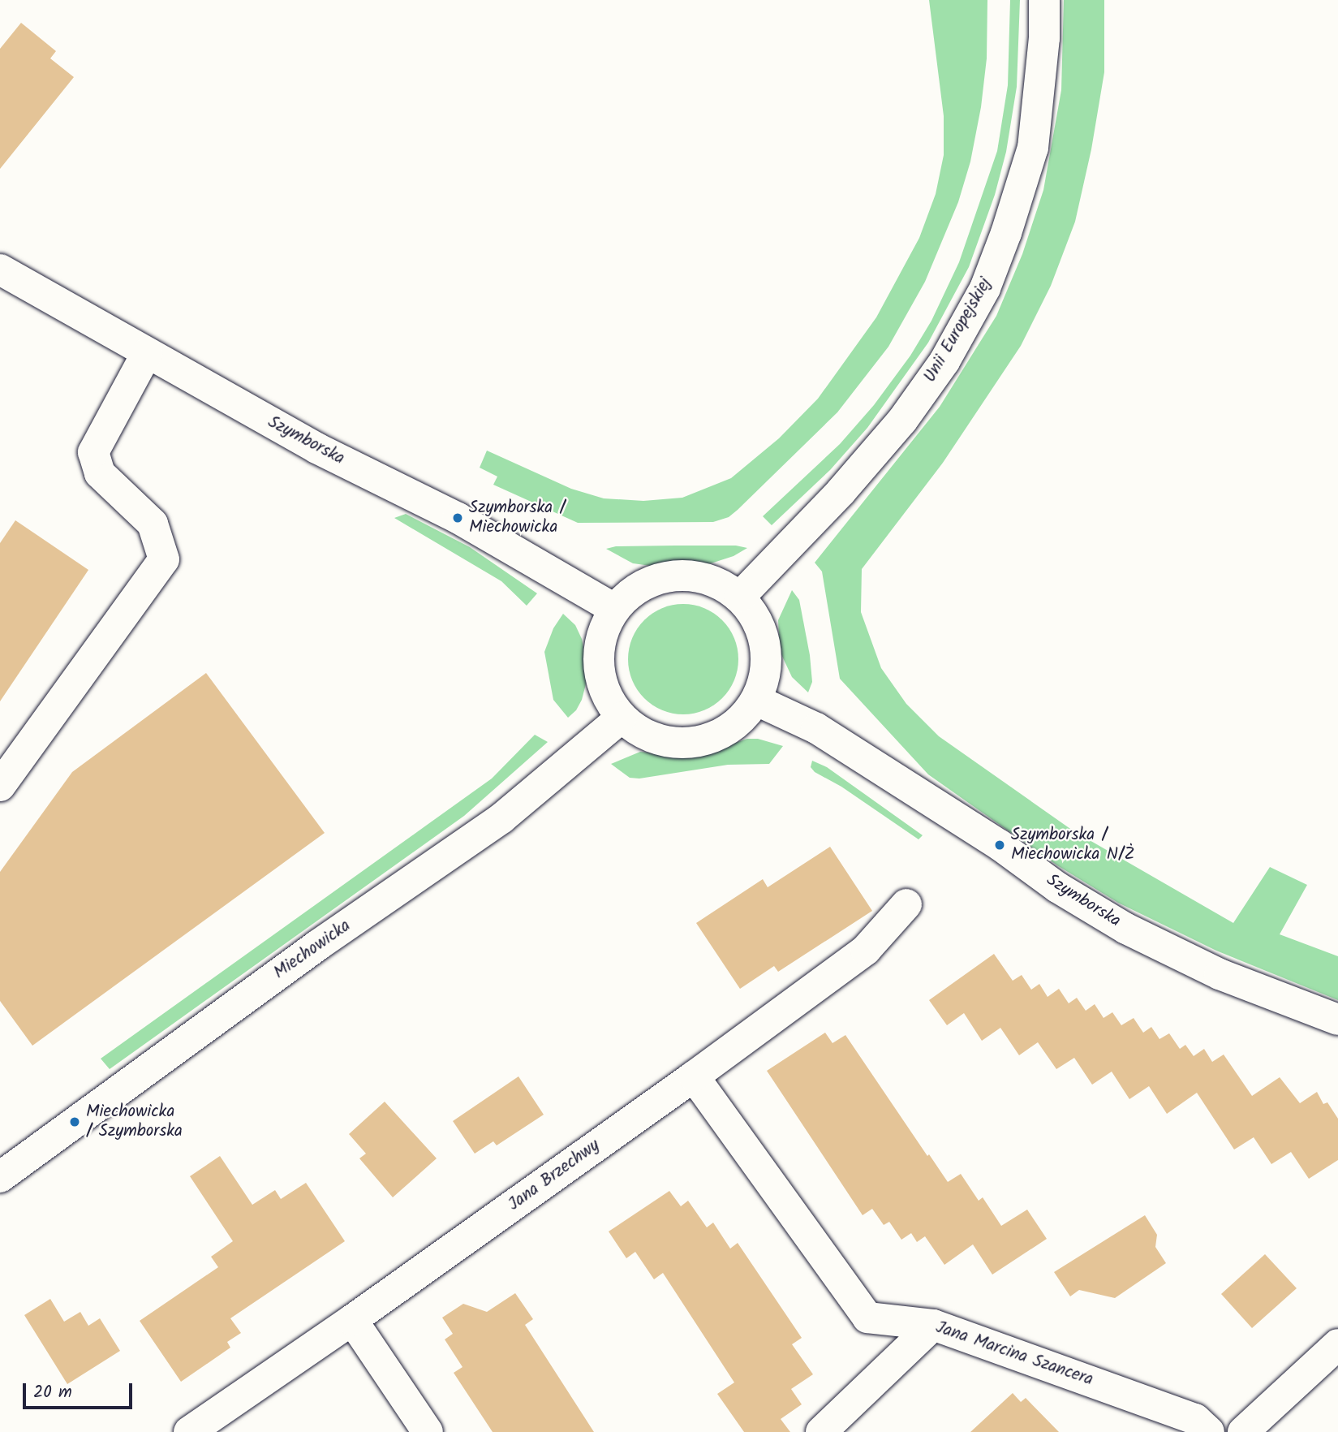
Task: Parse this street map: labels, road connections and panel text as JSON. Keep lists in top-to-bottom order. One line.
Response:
{"streets":{"street":["Unii Europejskiej","Szymborska","Miechowicka","Jana Brzechwy","Jana Marcina Szancera"]},"crossings":[["Unii Europejskiej","Szymborska"],["Unii Europejskiej","Miechowicka"],["Szymborska","Miechowicka"],["Jana Brzechwy","Jana Marcina Szancera"]],"places":["Szymborska / Miechowicka","Szymborska / Miechowicka N/Ż","Miechowicka / Szymborska"],"scale_bar":"20 m"}
